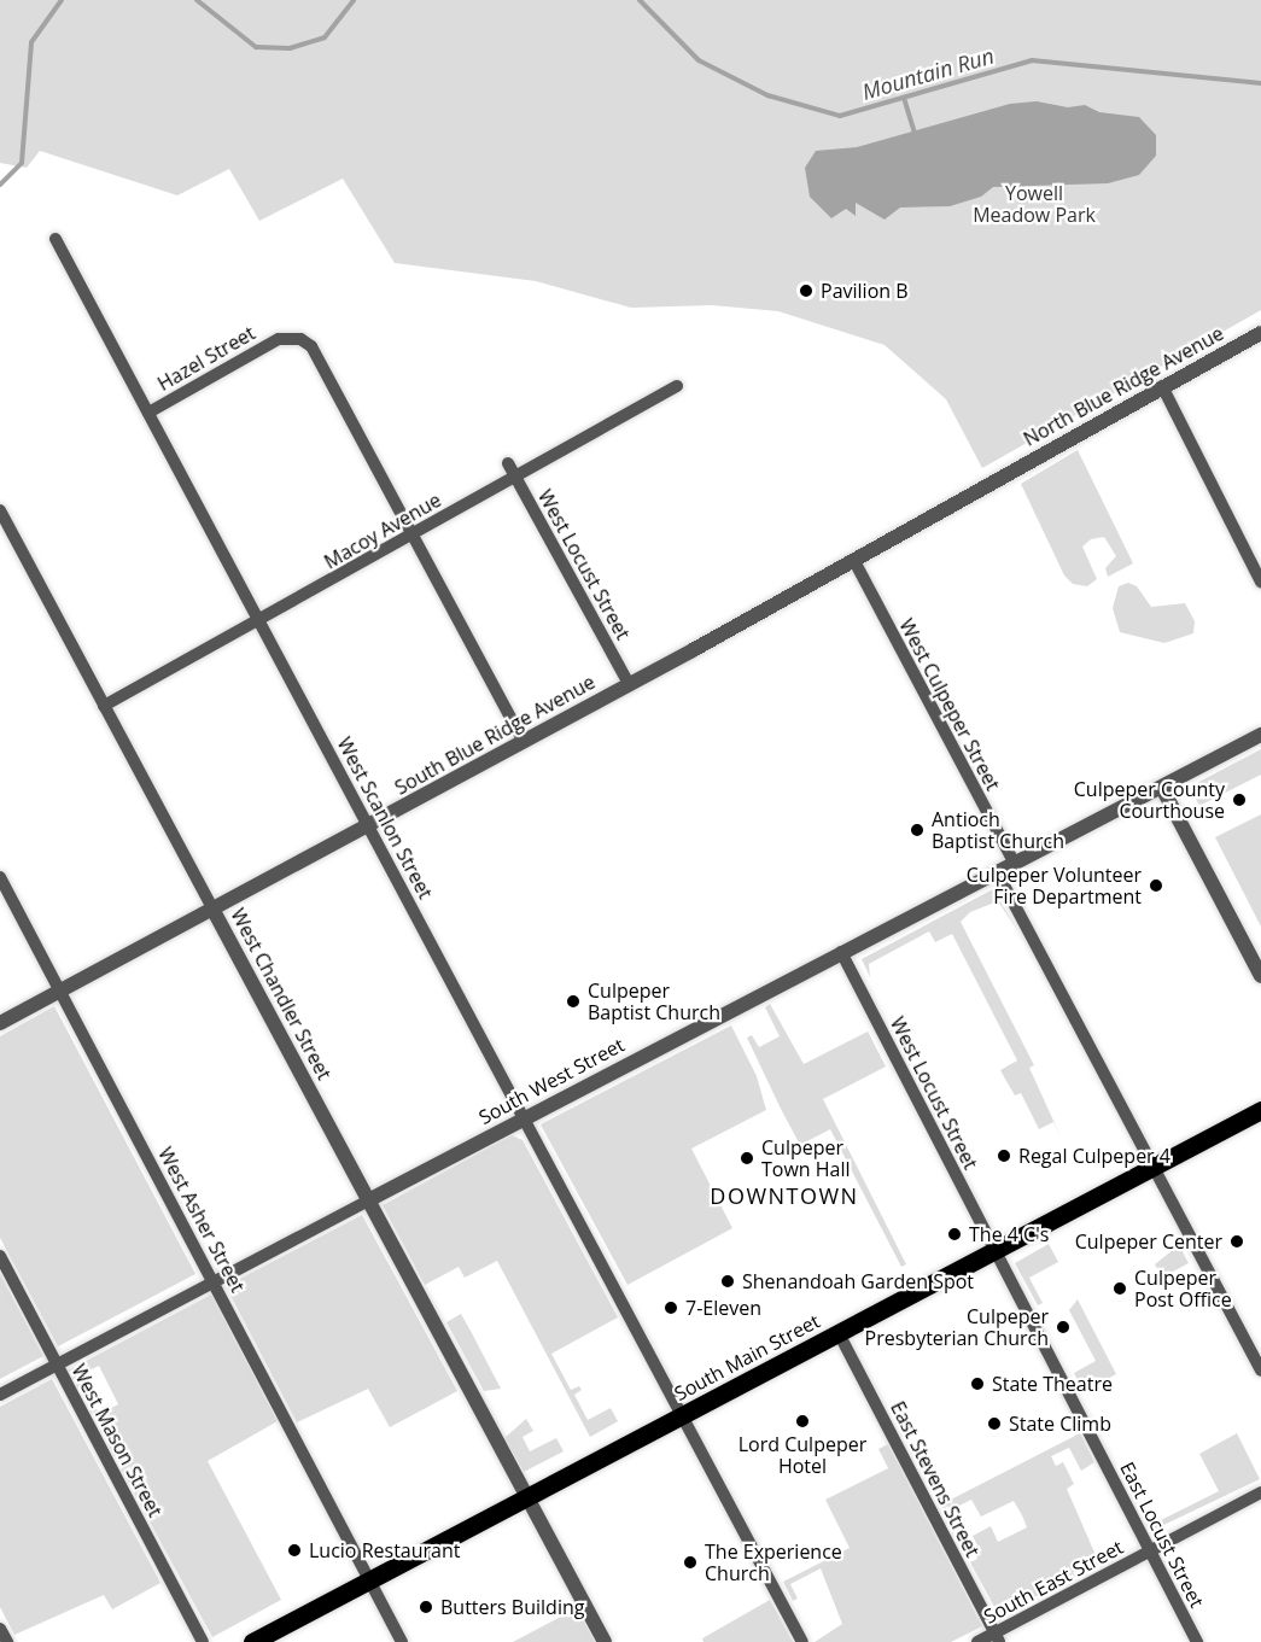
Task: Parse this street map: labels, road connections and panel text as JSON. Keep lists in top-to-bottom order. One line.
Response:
{"streets":{"main road":["South Main Street"],"street":["Hazel Street","North Blue Ridge Avenue","Macoy Avenue","West Locust Street","West Culpeper Street","South Blue Ridge Avenue","West Scanlon Street","West Chandler Street","South West Street","West Asher Street","West Mason Street","East Stevens Street","East Locust Street","South East Street"]},"crossings":[["Hazel Street","Macoy Avenue"],["Hazel Street","West Scanlon Street"],["North Blue Ridge Avenue","South Blue Ridge Avenue"],["Macoy Avenue","West Locust Street"],["Macoy Avenue","West Scanlon Street"],["Macoy Avenue","West Chandler Street"],["West Locust Street","South Blue Ridge Avenue"],["West Locust Street","South West Street"],["West Locust Street","South Main Street"],["West Locust Street","East Locust Street"],["West Culpeper Street","South Blue Ridge Avenue"],["West Culpeper Street","South West Street"],["South Blue Ridge Avenue","West Scanlon Street"],["South Blue Ridge Avenue","West Chandler Street"],["South Blue Ridge Avenue","West Asher Street"],["West Scanlon Street","South West Street"],["West Scanlon Street","South Main Street"],["West Chandler Street","South West Street"],["West Chandler Street","South Main Street"],["South West Street","West Asher Street"],["South West Street","West Mason Street"],["West Asher Street","South Main Street"],["South Main Street","East Stevens Street"],["South Main Street","East Locust Street"],["East Stevens Street","South East Street"],["East Locust Street","South East Street"]],"districts":["DOWNTOWN"],"water":["Mountain Run"],"parks":["Yowell Meadow Park"],"places":["Pavilion B","Culpeper County Courthouse","Antioch Baptist Church","Culpeper Volunteer Fire Department","Culpeper Baptist Church","Regal Culpeper 4","Culpeper Town Hall","The 4 C's","Culpeper Center","Shenandoah Garden Spot","Culpeper Post Office","7-Eleven","Culpeper Presbyterian Church","State Theatre","Lord Culpeper Hotel","State Climb","Lucio Restaurant","The Experience Church","Butters Building"]}
